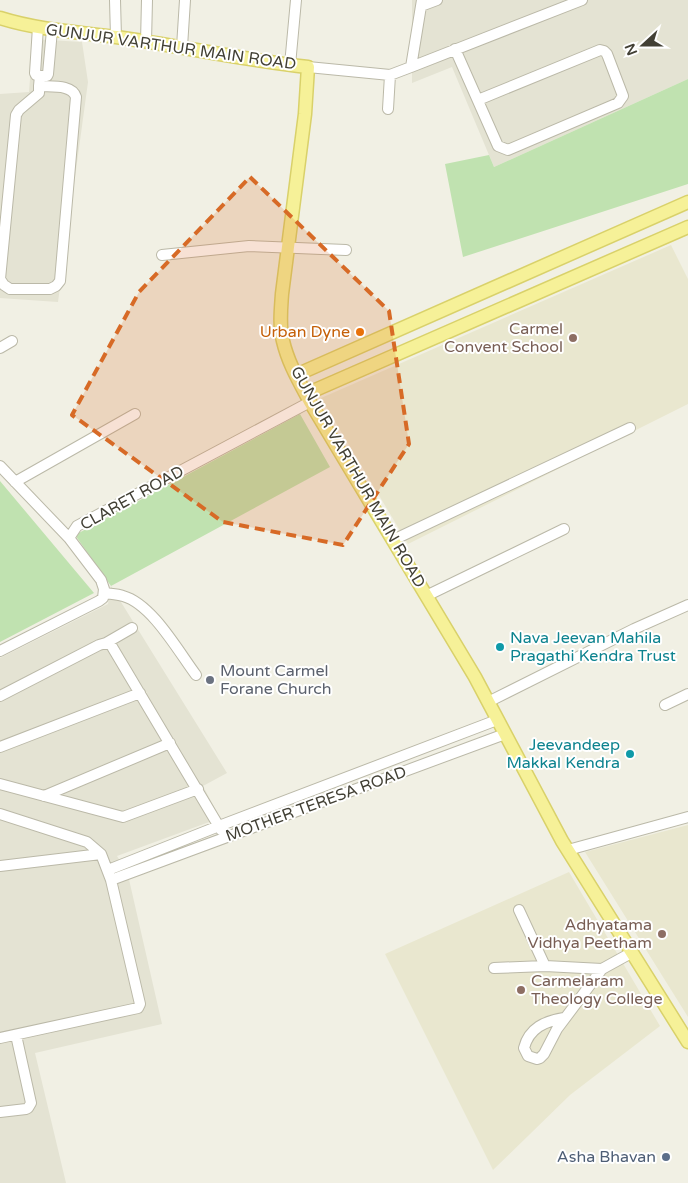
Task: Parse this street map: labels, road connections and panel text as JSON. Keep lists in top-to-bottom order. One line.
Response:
{"streets":{"main road":["GUNJUR VARTHUR MAIN ROAD"],"street":["CLARET ROAD","MOTHER TERESA ROAD"]},"crossings":[["GUNJUR VARTHUR MAIN ROAD","CLARET ROAD"],["GUNJUR VARTHUR MAIN ROAD","MOTHER TERESA ROAD"]],"places":["Urban Dyne","Carmel Convent School","Nava Jeevan Mahila Pragathi Kendra Trust","Mount Carmel Forane Church","Jeevandeep Makkal Kendra","Adhyatama Vidhya Peetham","Carmelaram Theology College","Asha Bhavan"],"north":"left"}
